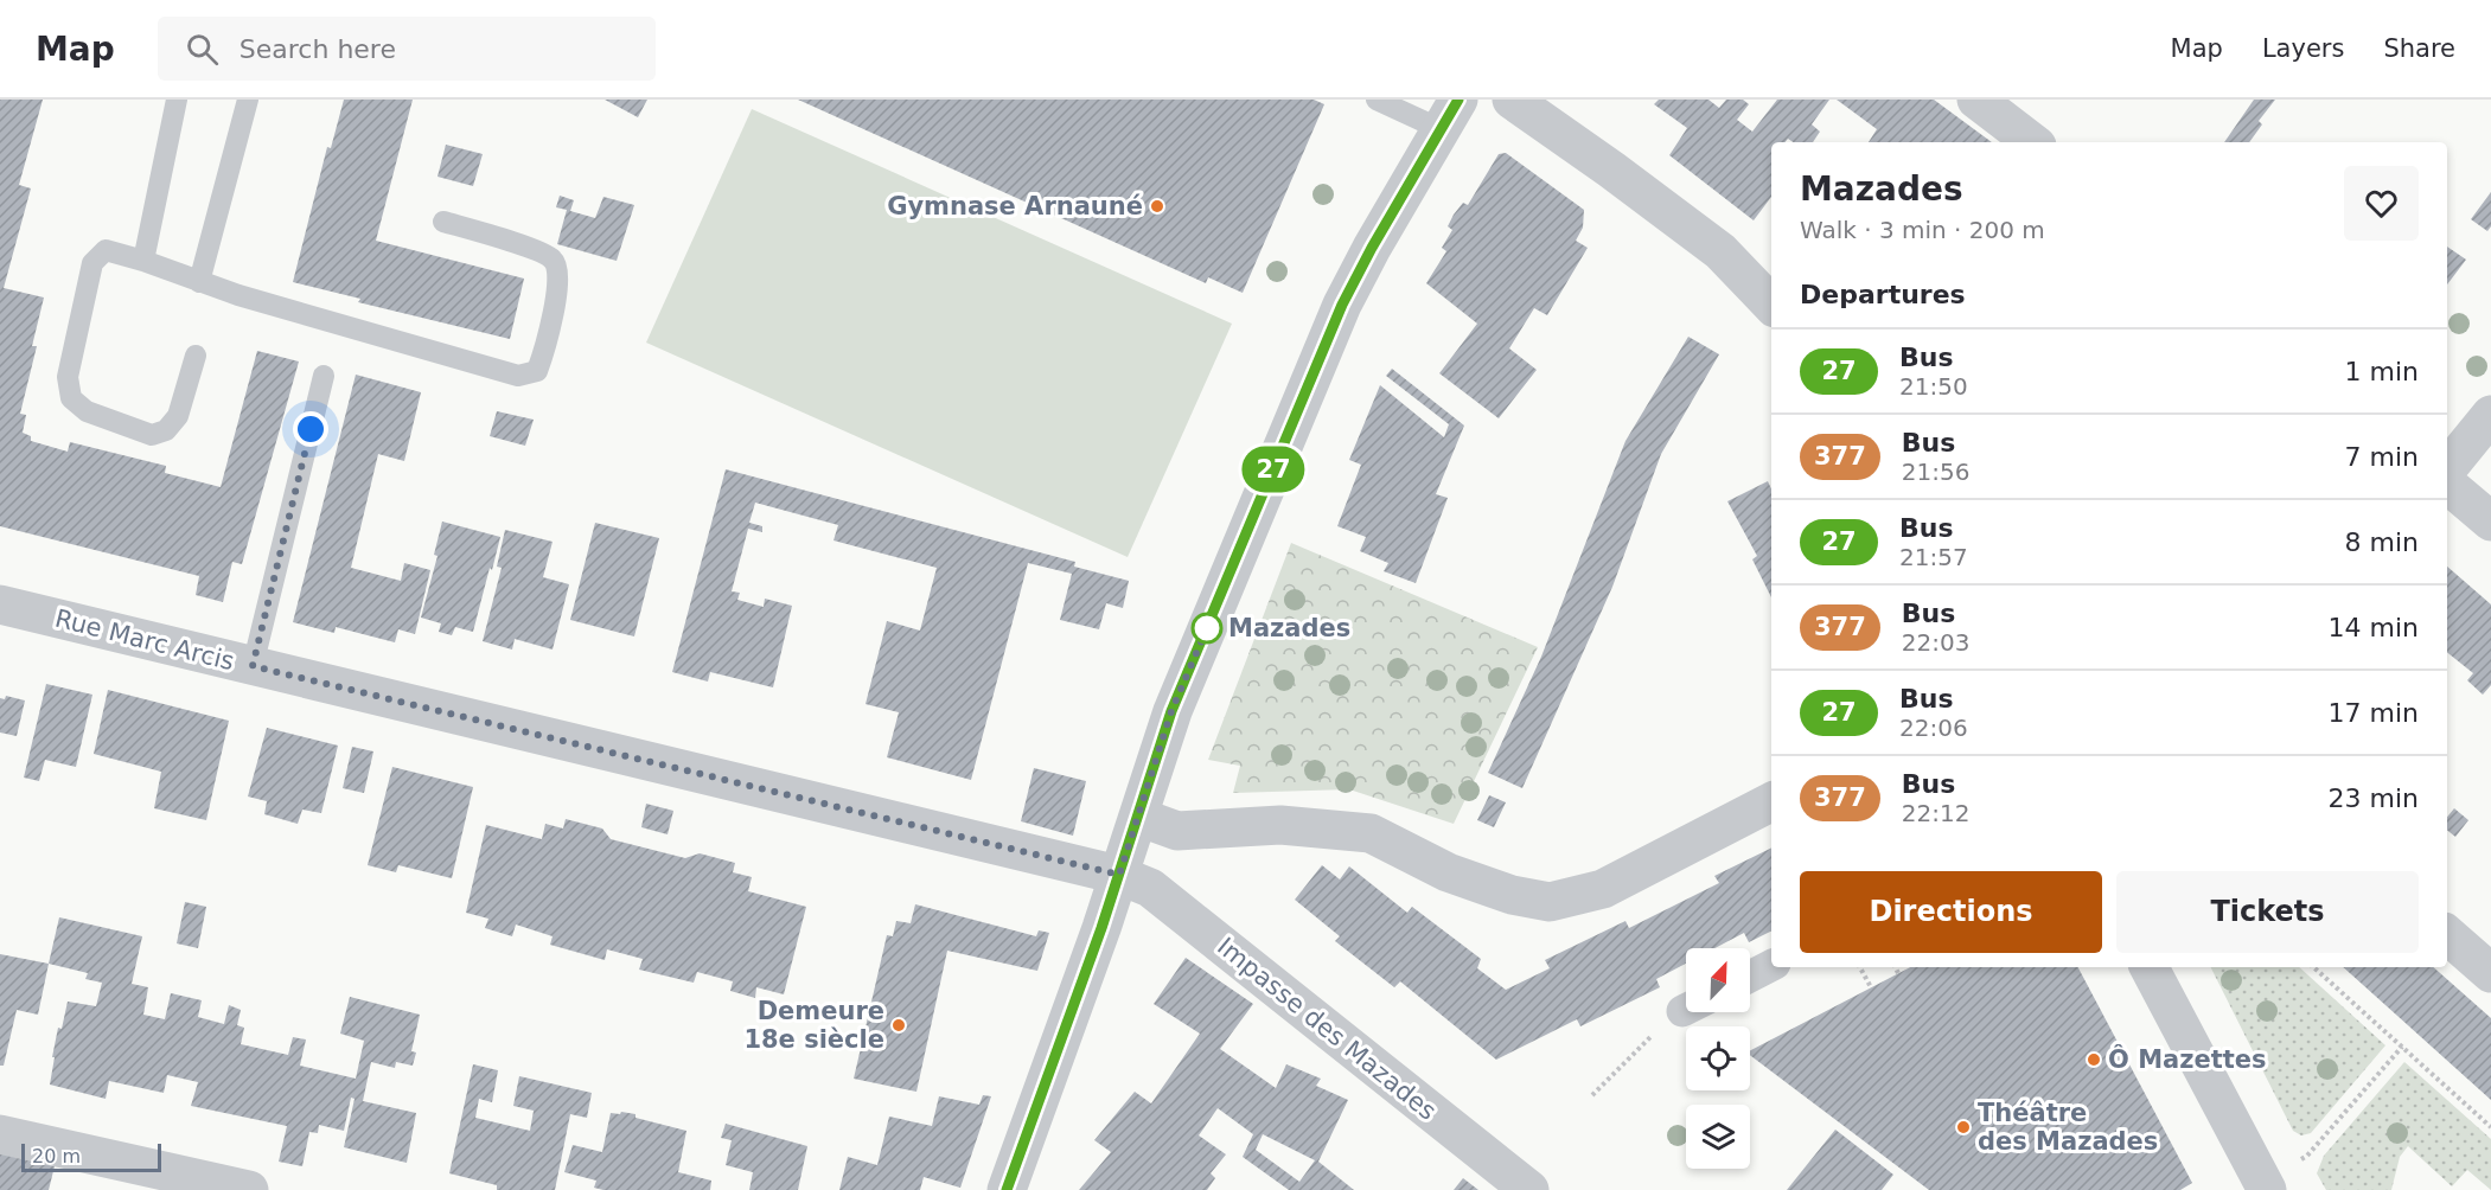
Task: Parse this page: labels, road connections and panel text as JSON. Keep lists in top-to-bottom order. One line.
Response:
{"streets":{"street":["Rue Marc Arcis","Impasse des Mazades"]},"crossings":[["Rue Marc Arcis","Impasse des Mazades"]],"places":["Gymnase Arnauné","Mazades","Demeure 18e siècle","Ô Mazettes","Théâtre des Mazades"],"lines":["bus line 27"],"scale_bar":"20 m","north":"top right","page":{"header":"Map","search":"Search here","nav":["Map","Layers","Share"],"on_map":"27","heading":[["Mazades","Walk · 3 min · 200 m"],"Departures"],"list":[{"mark":"27","name":"Bus","note":"21:50","value":"1 min"},{"mark":"377","name":"Bus","note":"21:56","value":"7 min"},{"mark":"27","name":"Bus","note":"21:57","value":"8 min"},{"mark":"377","name":"Bus","note":"22:03","value":"14 min"},{"mark":"27","name":"Bus","note":"22:06","value":"17 min"},{"mark":"377","name":"Bus","note":"22:12","value":"23 min"}],"buttons":["Directions","Tickets"],"scale":"20 m"}}
